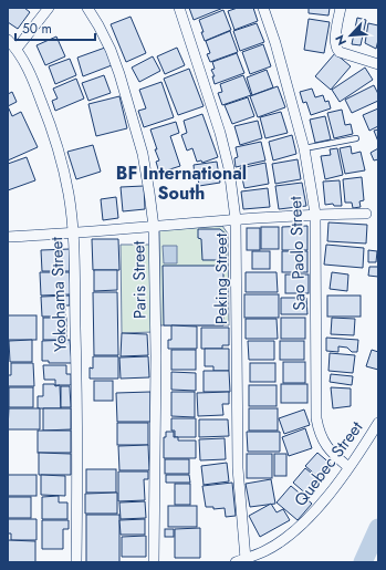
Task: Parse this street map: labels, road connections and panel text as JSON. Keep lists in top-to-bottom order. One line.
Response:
{"streets":{"street":["Sao Paolo Street","Peking Street","Paris Street","Yokohama Street","Quebec Street"]},"crossings":[["Sao Paolo Street","Quebec Street"],["Peking Street","Quebec Street"]],"districts":["BF International South"],"scale_bar":"50 m","north":"bottom left"}
